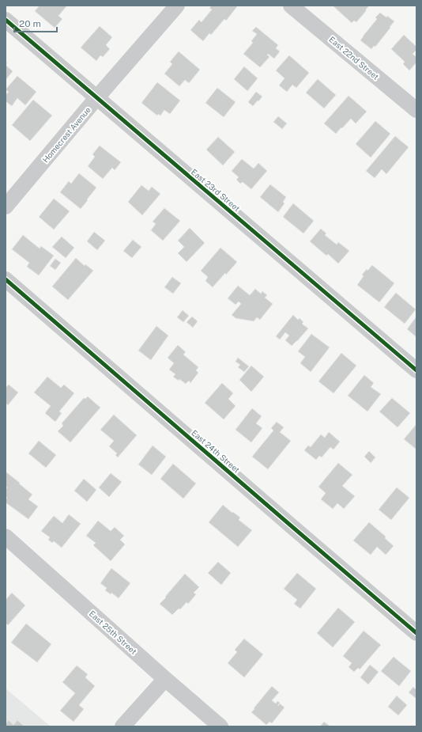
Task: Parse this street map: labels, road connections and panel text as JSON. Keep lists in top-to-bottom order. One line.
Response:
{"streets":{"street":["East 22nd Street","Homecrest Avenue","East 23rd Street","East 24th Street","East 25th Street"]},"crossings":[["Homecrest Avenue","East 23rd Street"]],"scale_bar":"20 m"}
